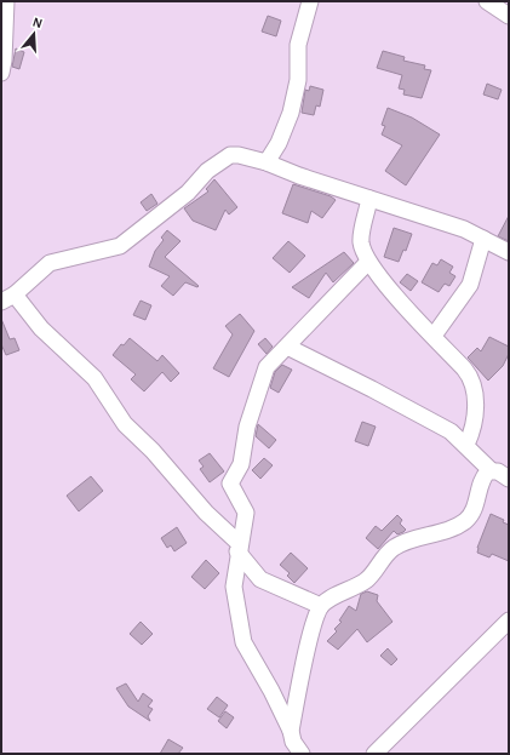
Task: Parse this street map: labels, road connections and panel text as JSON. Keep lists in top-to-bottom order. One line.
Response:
{"north":"top"}
